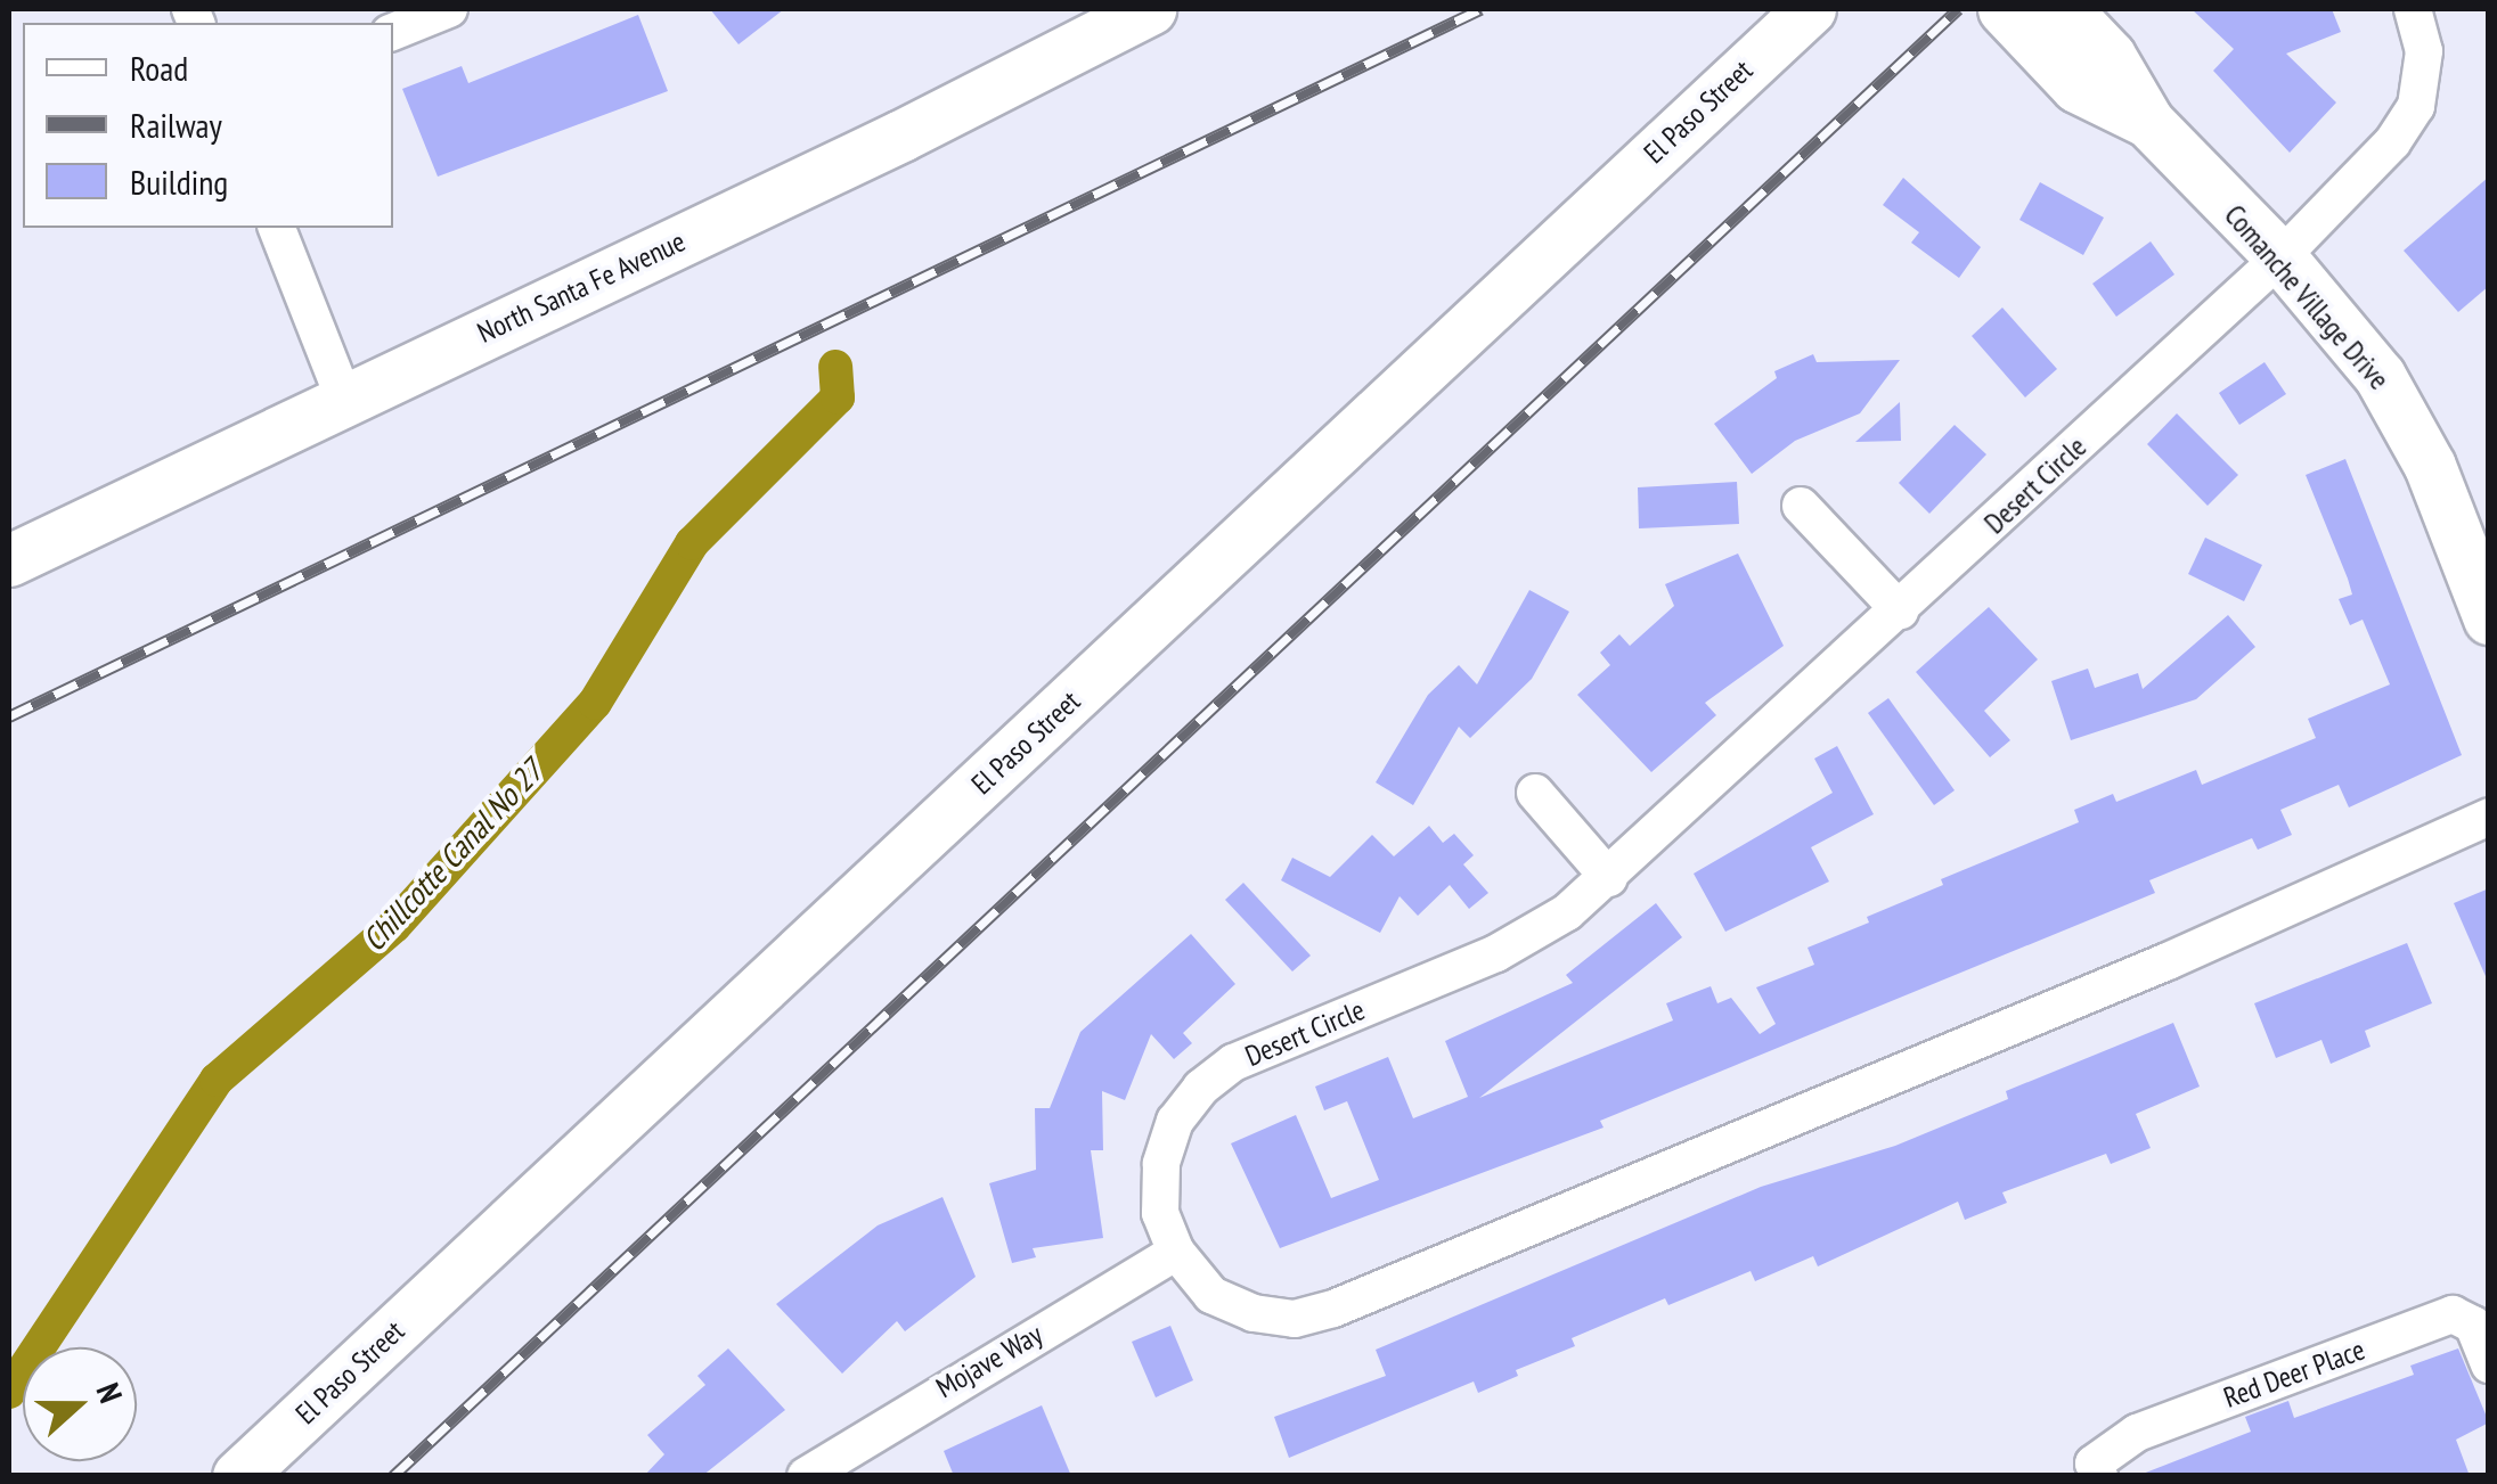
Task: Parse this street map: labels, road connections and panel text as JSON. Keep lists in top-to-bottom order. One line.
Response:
{"streets":{"main road":["El Paso Street","North Santa Fe Avenue","Comanche Village Drive"],"street":["Desert Circle","Mojave Way","Red Deer Place"]},"crossings":[["Comanche Village Drive","Desert Circle"],["Desert Circle","Mojave Way"]],"water":["Chillcotte Canal No 27"],"legend":["Road","Railway","Building"],"north":"right"}
